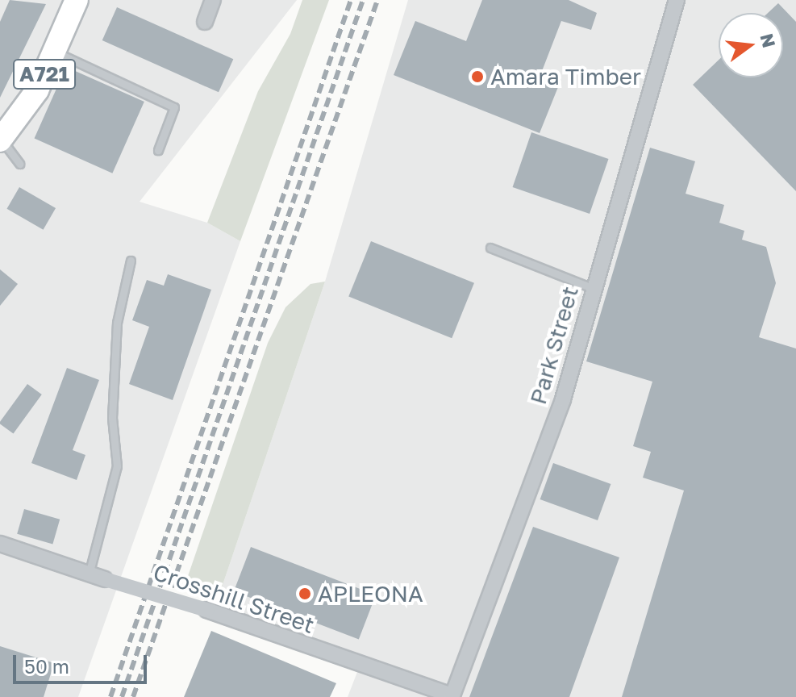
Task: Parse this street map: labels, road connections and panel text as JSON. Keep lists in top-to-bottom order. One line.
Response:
{"streets":{"main road":["A721"],"street":["Park Street","Crosshill Street"]},"crossings":[["Park Street","Crosshill Street"]],"places":["Amara Timber","APLEONA"],"scale_bar":"50 m","north":"right"}
